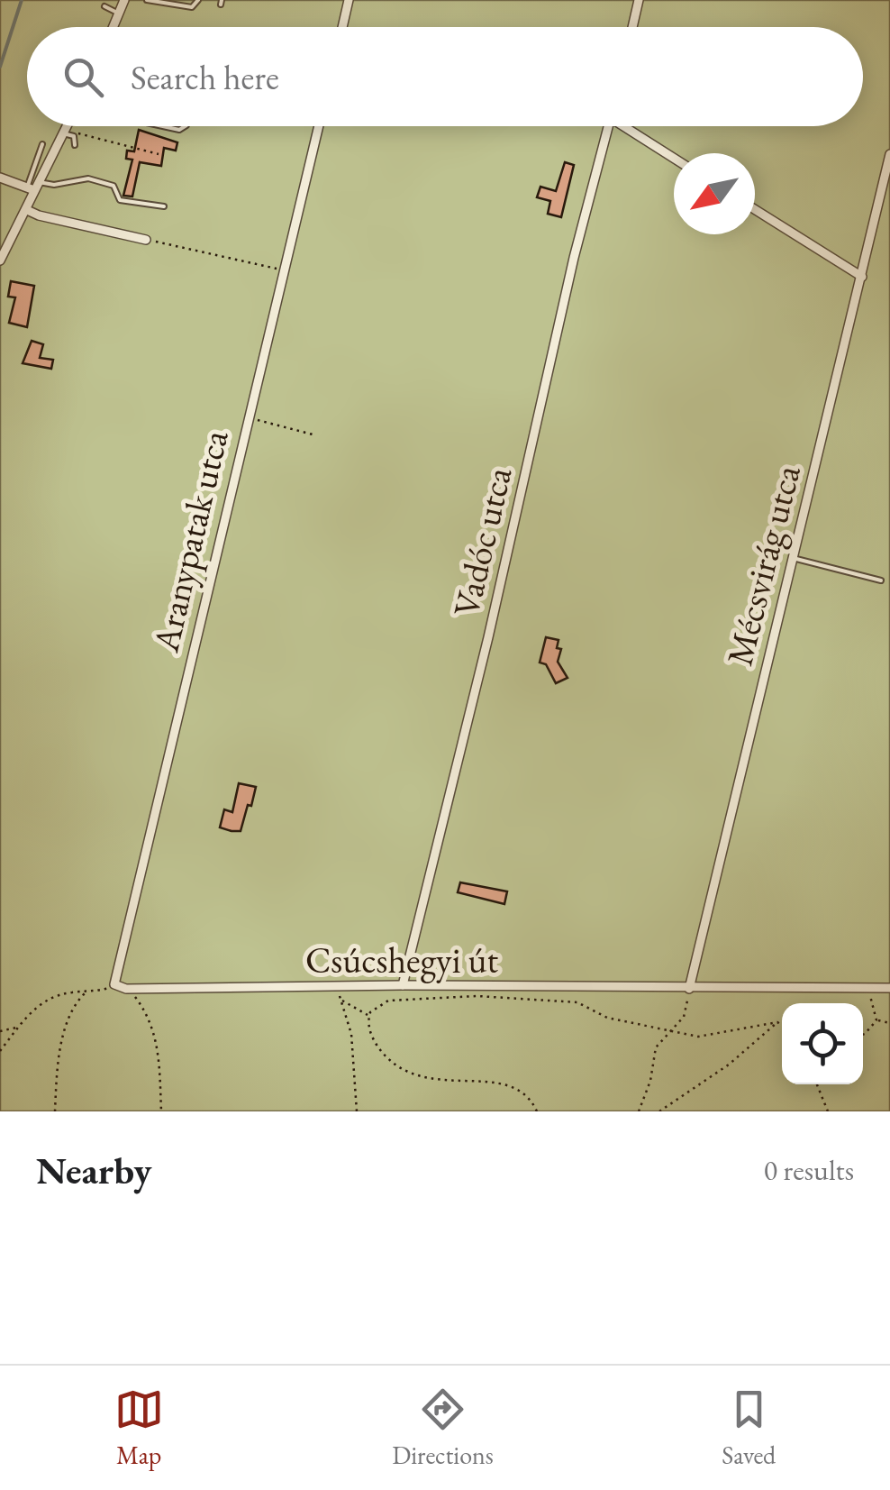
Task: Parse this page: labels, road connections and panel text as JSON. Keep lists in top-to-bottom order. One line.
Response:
{"streets":{"street":["Aranypatak utca","Vadóc utca","Mécsvirág utca","Csúcshegyi út"]},"crossings":[["Aranypatak utca","Csúcshegyi út"],["Vadóc utca","Csúcshegyi út"],["Mécsvirág utca","Csúcshegyi út"]],"north":"bottom left","page":{"search":"Search here","heading":["Nearby","0 results"],"nav":["Map","Directions","Saved"]}}
